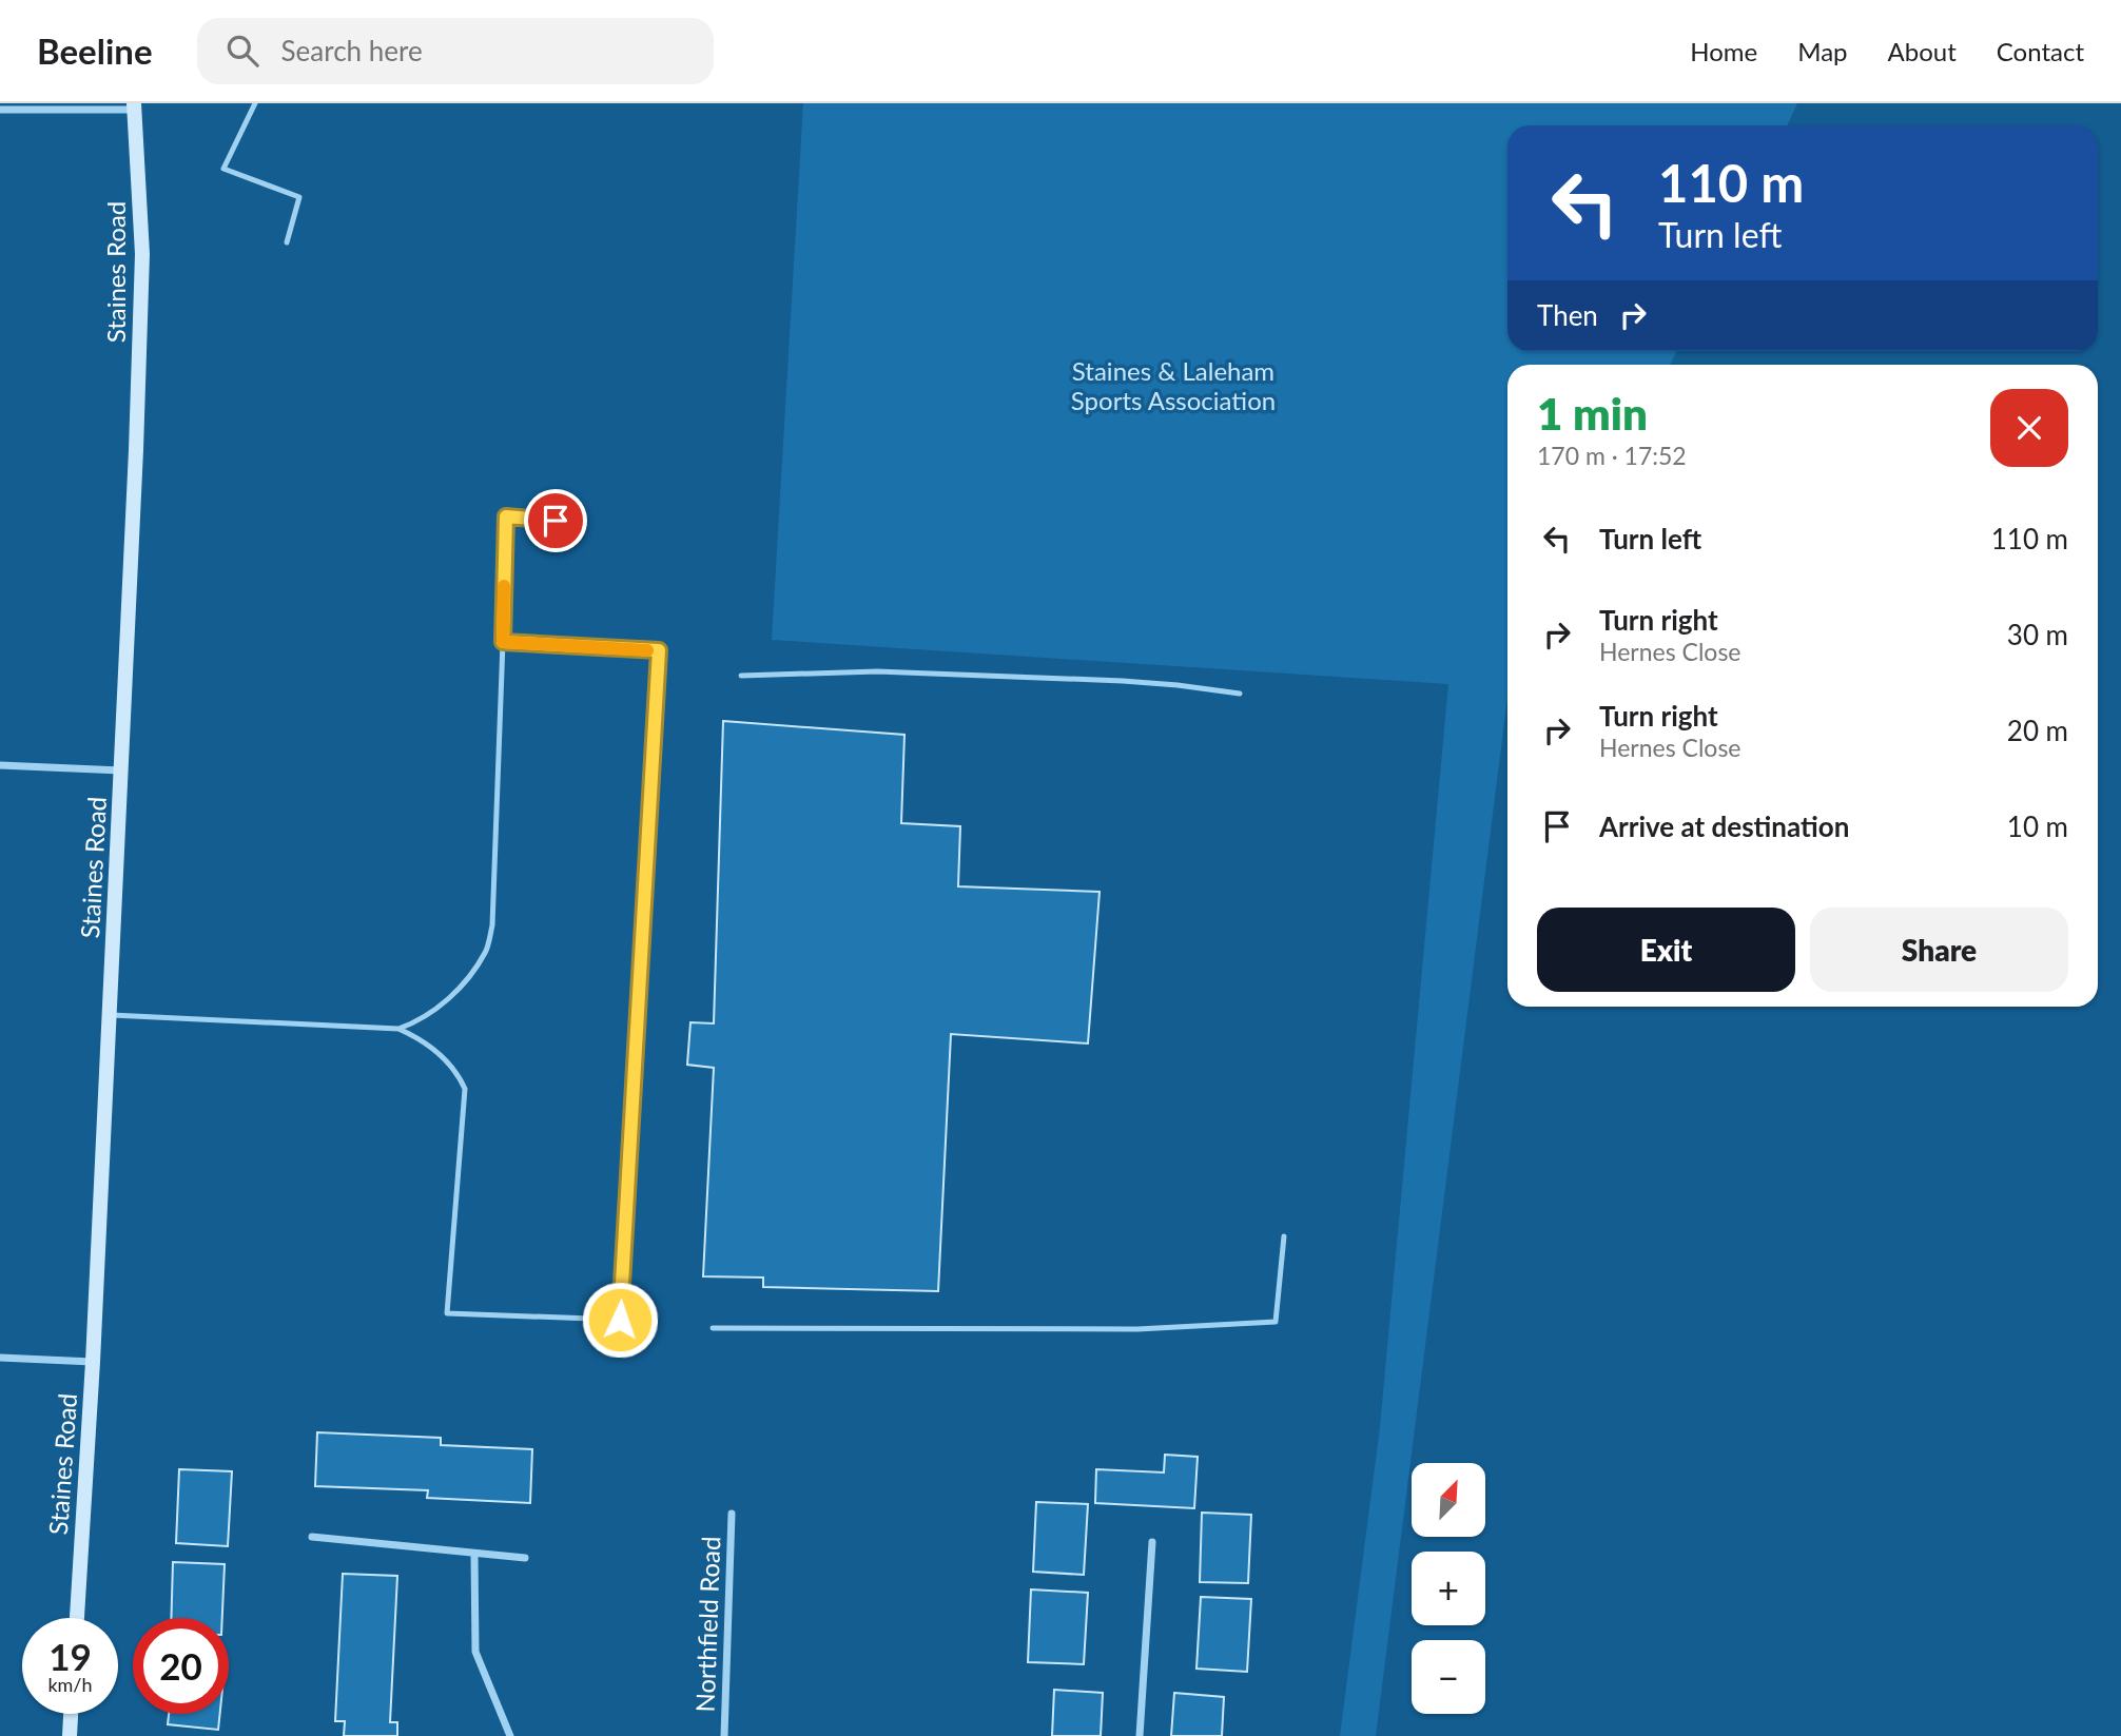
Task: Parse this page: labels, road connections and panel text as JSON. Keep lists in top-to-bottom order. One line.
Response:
{"streets":{"main road":["Staines Road"],"street":["Northfield Road"]},"parks":["Staines & Laleham Sports Association"],"north":"top right","page":{"header":"Beeline","search":"Search here","nav":["Home","Map","About","Contact"],"turn":["110 m","Turn left"],"then":"Then","heading":["1 min","170 m · 17:52"],"list":[{"name":"Turn left","value":"110 m"},{"name":"Turn right","note":"Hernes Close","value":"30 m"},{"name":"Turn right","note":"Hernes Close","value":"20 m"},{"name":"Arrive at destination","value":"10 m"}],"buttons":["Exit","Share"],"map_buttons":["+","−"],"speed":"19 km/h","limit":"20"}}
